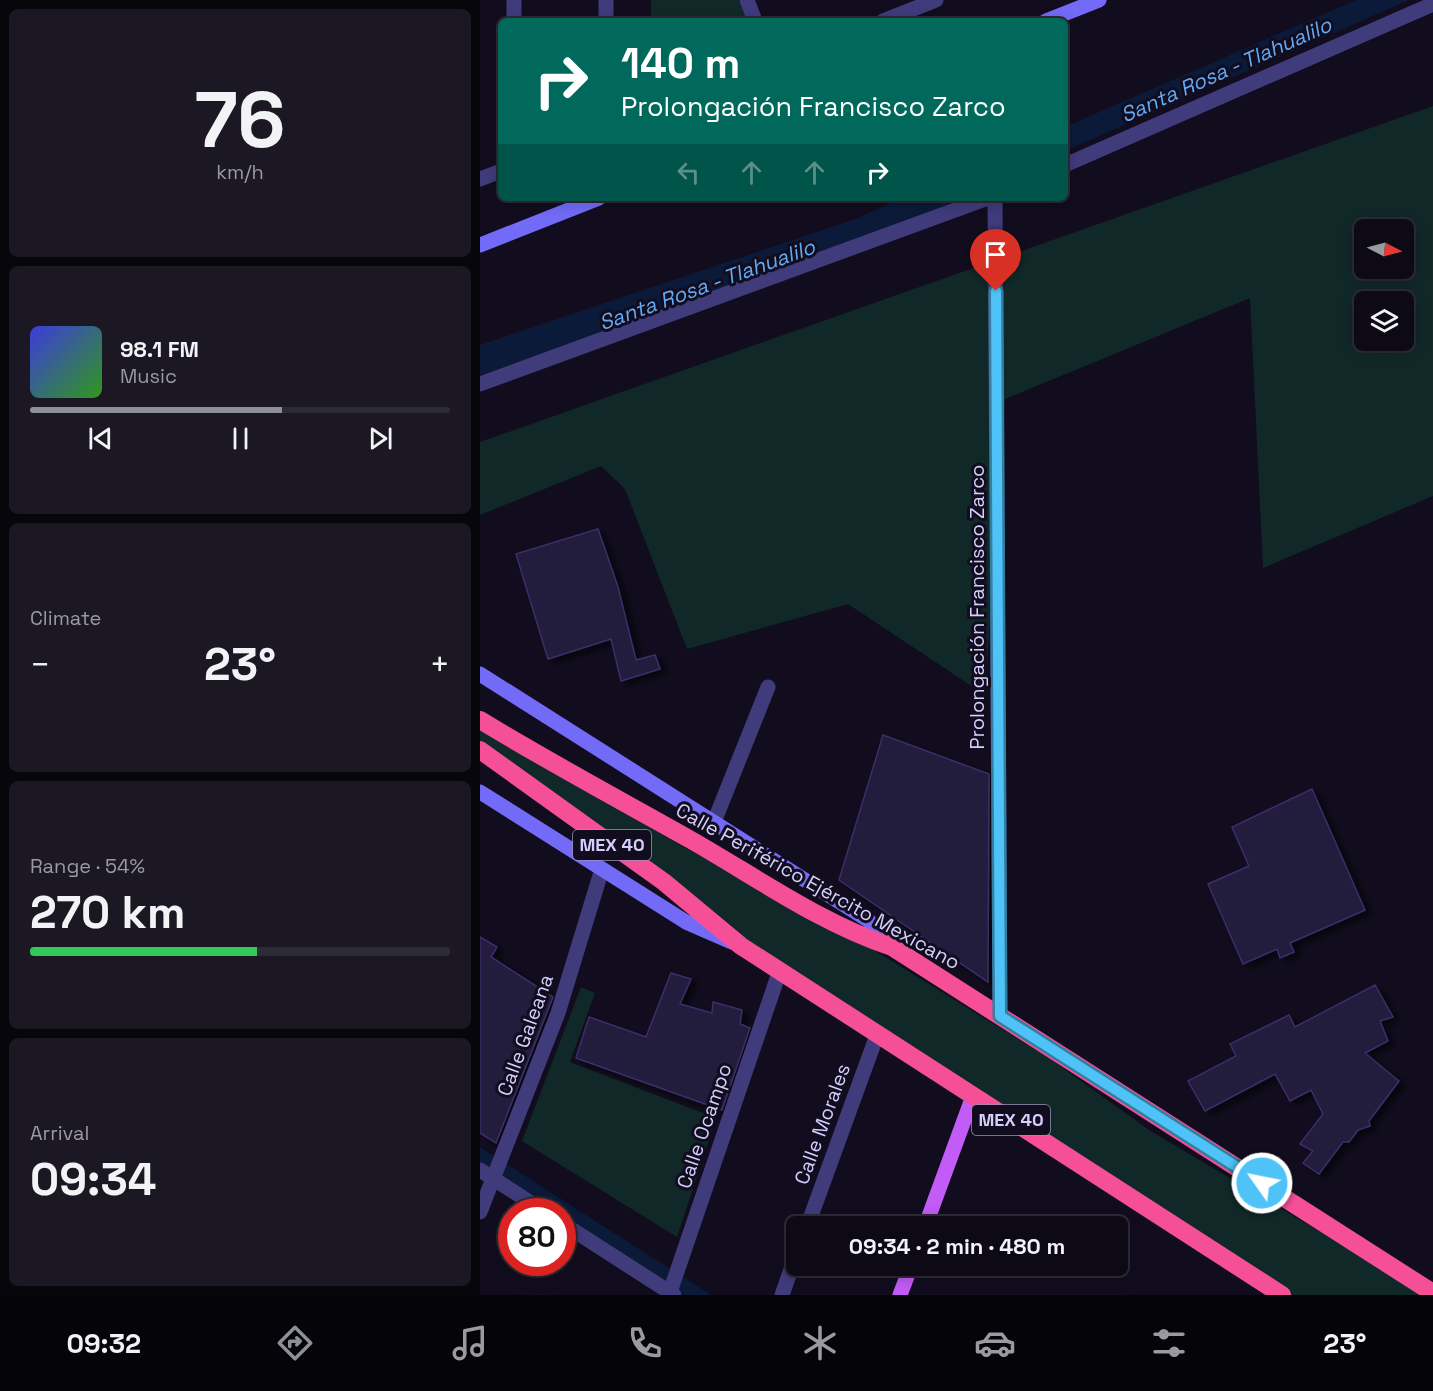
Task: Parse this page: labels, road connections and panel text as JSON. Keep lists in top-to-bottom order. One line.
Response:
{"streets":{"highway":["MEX 40","Calle Periférico Ejército Mexicano"],"street":["Prolongación Francisco Zarco","Calle Galeana","Calle Morales","Calle Ocampo"]},"crossings":[["Prolongación Francisco Zarco","Calle Periférico Ejército Mexicano"],["MEX 40","Calle Galeana"],["MEX 40","Calle Morales"],["MEX 40","Calle Ocampo"]],"water":["Santa Rosa - Tlahualilo"],"north":"right","page":{"tile":[["76","km/h"],"Climate",["Range · 54%","270 km"],["Arrival","09:34"]],"turn":["140 m","Prolongación Francisco Zarco"],"song":["98.1 FM","Music"],"heat":["−","23°","+"],"limit":"80","trip":"09:34 · 2 min · 480 m","tabs":["09:32","23°"]}}
